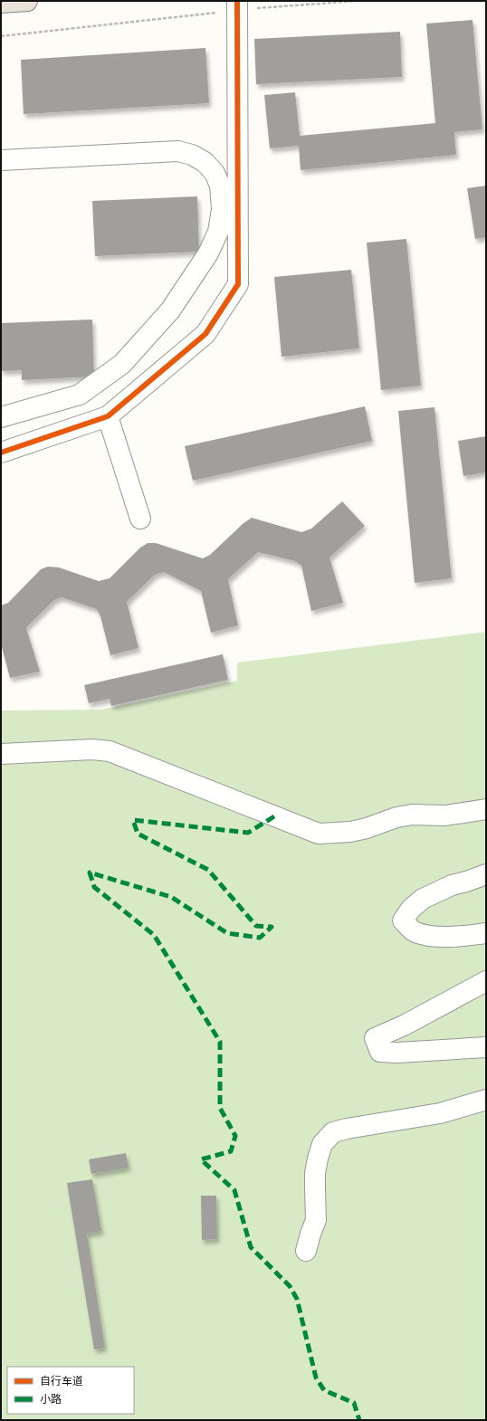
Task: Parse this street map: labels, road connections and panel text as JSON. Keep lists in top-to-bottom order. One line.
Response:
{"legend":["自行车道","小路"]}
